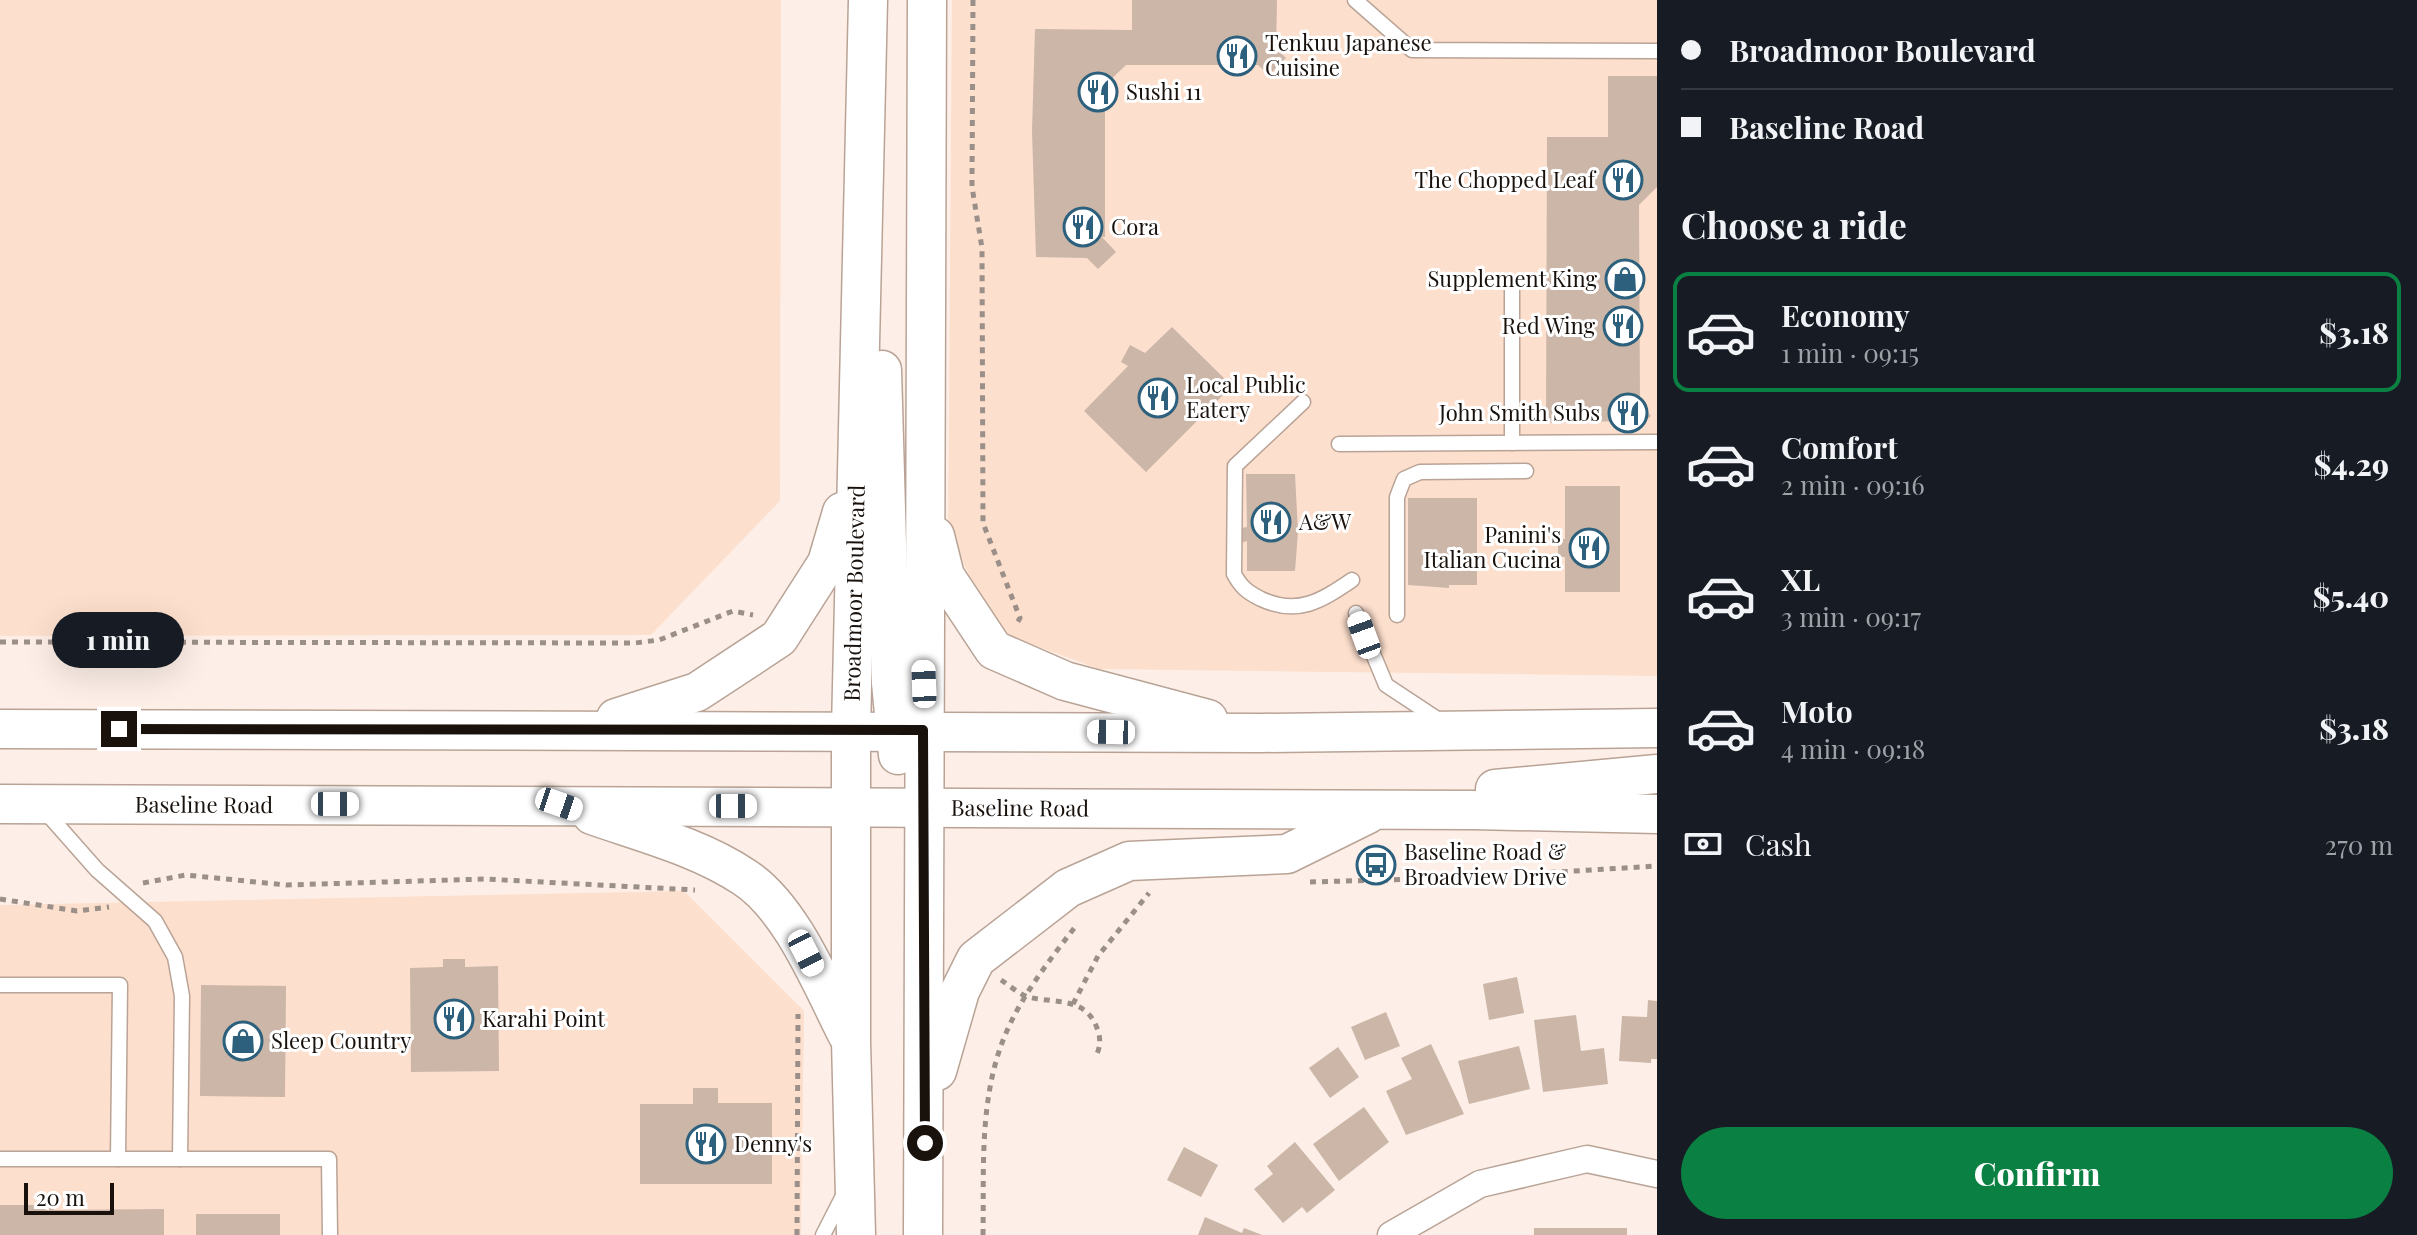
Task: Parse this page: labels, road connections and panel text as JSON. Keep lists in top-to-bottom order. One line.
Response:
{"streets":{"main road":["Broadmoor Boulevard","Baseline Road"]},"crossings":[["Broadmoor Boulevard","Baseline Road"]],"places":{"restaurant":["Tenkuu Japanese Cuisine","Sushi 11","The Chopped Leaf","Cora","Red Wing","Local Public Eatery","John Smith Subs","A&W","Panini's Italian Cucina","Karahi Point","Denny's"],"shop":["Supplement King","Sleep Country"],"bus stop":["Baseline Road & Broadview Drive"]},"scale_bar":"20 m","page":{"banner":["Broadmoor Boulevard","Baseline Road"],"heading":"Choose a ride","list":[{"name":"Economy","note":"1 min · 09:15","value":"$3.18"},{"name":"Comfort","note":"2 min · 09:16","value":"$4.29"},{"name":"XL","note":"3 min · 09:17","value":"$5.40"},{"name":"Moto","note":"4 min · 09:18","value":"$3.18"}],"bubble":"1 min","pay":["Cash","270 m"],"buttons":"Confirm","scale":"20 m"}}
